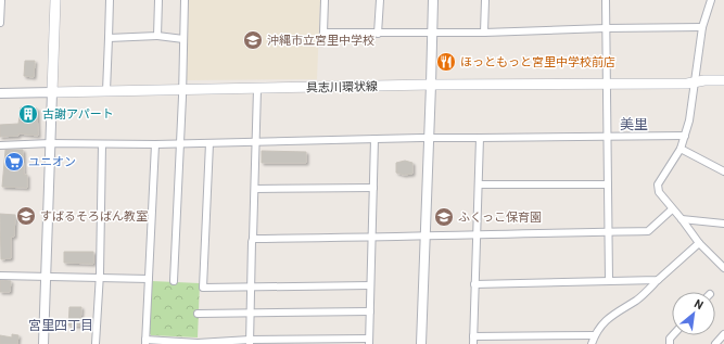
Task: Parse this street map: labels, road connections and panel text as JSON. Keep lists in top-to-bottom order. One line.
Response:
{"streets":{"main road":["具志川環状線"]},"districts":["美里","宮里四丁目"],"places":{"school or university":["沖縄市立宮里中学校","すばるそろばん教室","ふくっこ保育園"],"restaurant":["ほっともっと宮里中学校前店"],"building":["古謝アパート"],"supermarket":["ユニオン"]},"north":"top right"}
